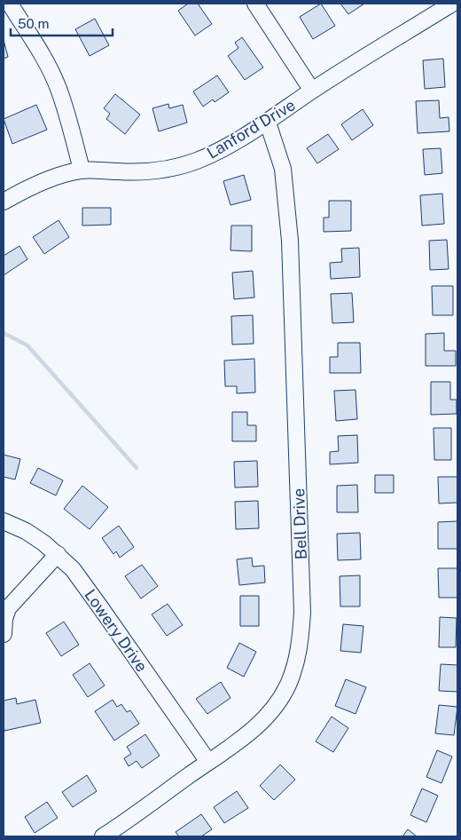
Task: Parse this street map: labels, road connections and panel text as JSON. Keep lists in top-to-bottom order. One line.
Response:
{"streets":{"street":["Lanford Drive","Bell Drive","Lowery Drive"]},"crossings":[["Lanford Drive","Bell Drive"],["Bell Drive","Lowery Drive"]],"scale_bar":"50 m"}
